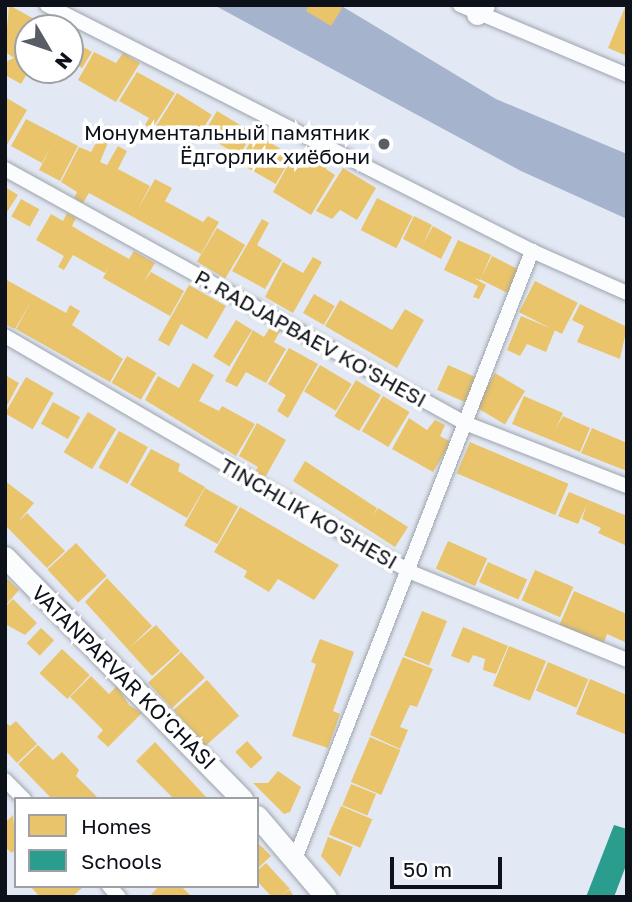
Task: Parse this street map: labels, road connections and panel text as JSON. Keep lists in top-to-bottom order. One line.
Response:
{"streets":{"street":["P. RADJAPBAEV KO'SHESI","TINCHLIK KO'SHESI","VATANPARVAR KO'CHASI"]},"places":["Монументальный памятник Ёдгорлик хиёбони"],"legend":["Homes","Schools"],"scale_bar":"50 m","north":"bottom right"}
